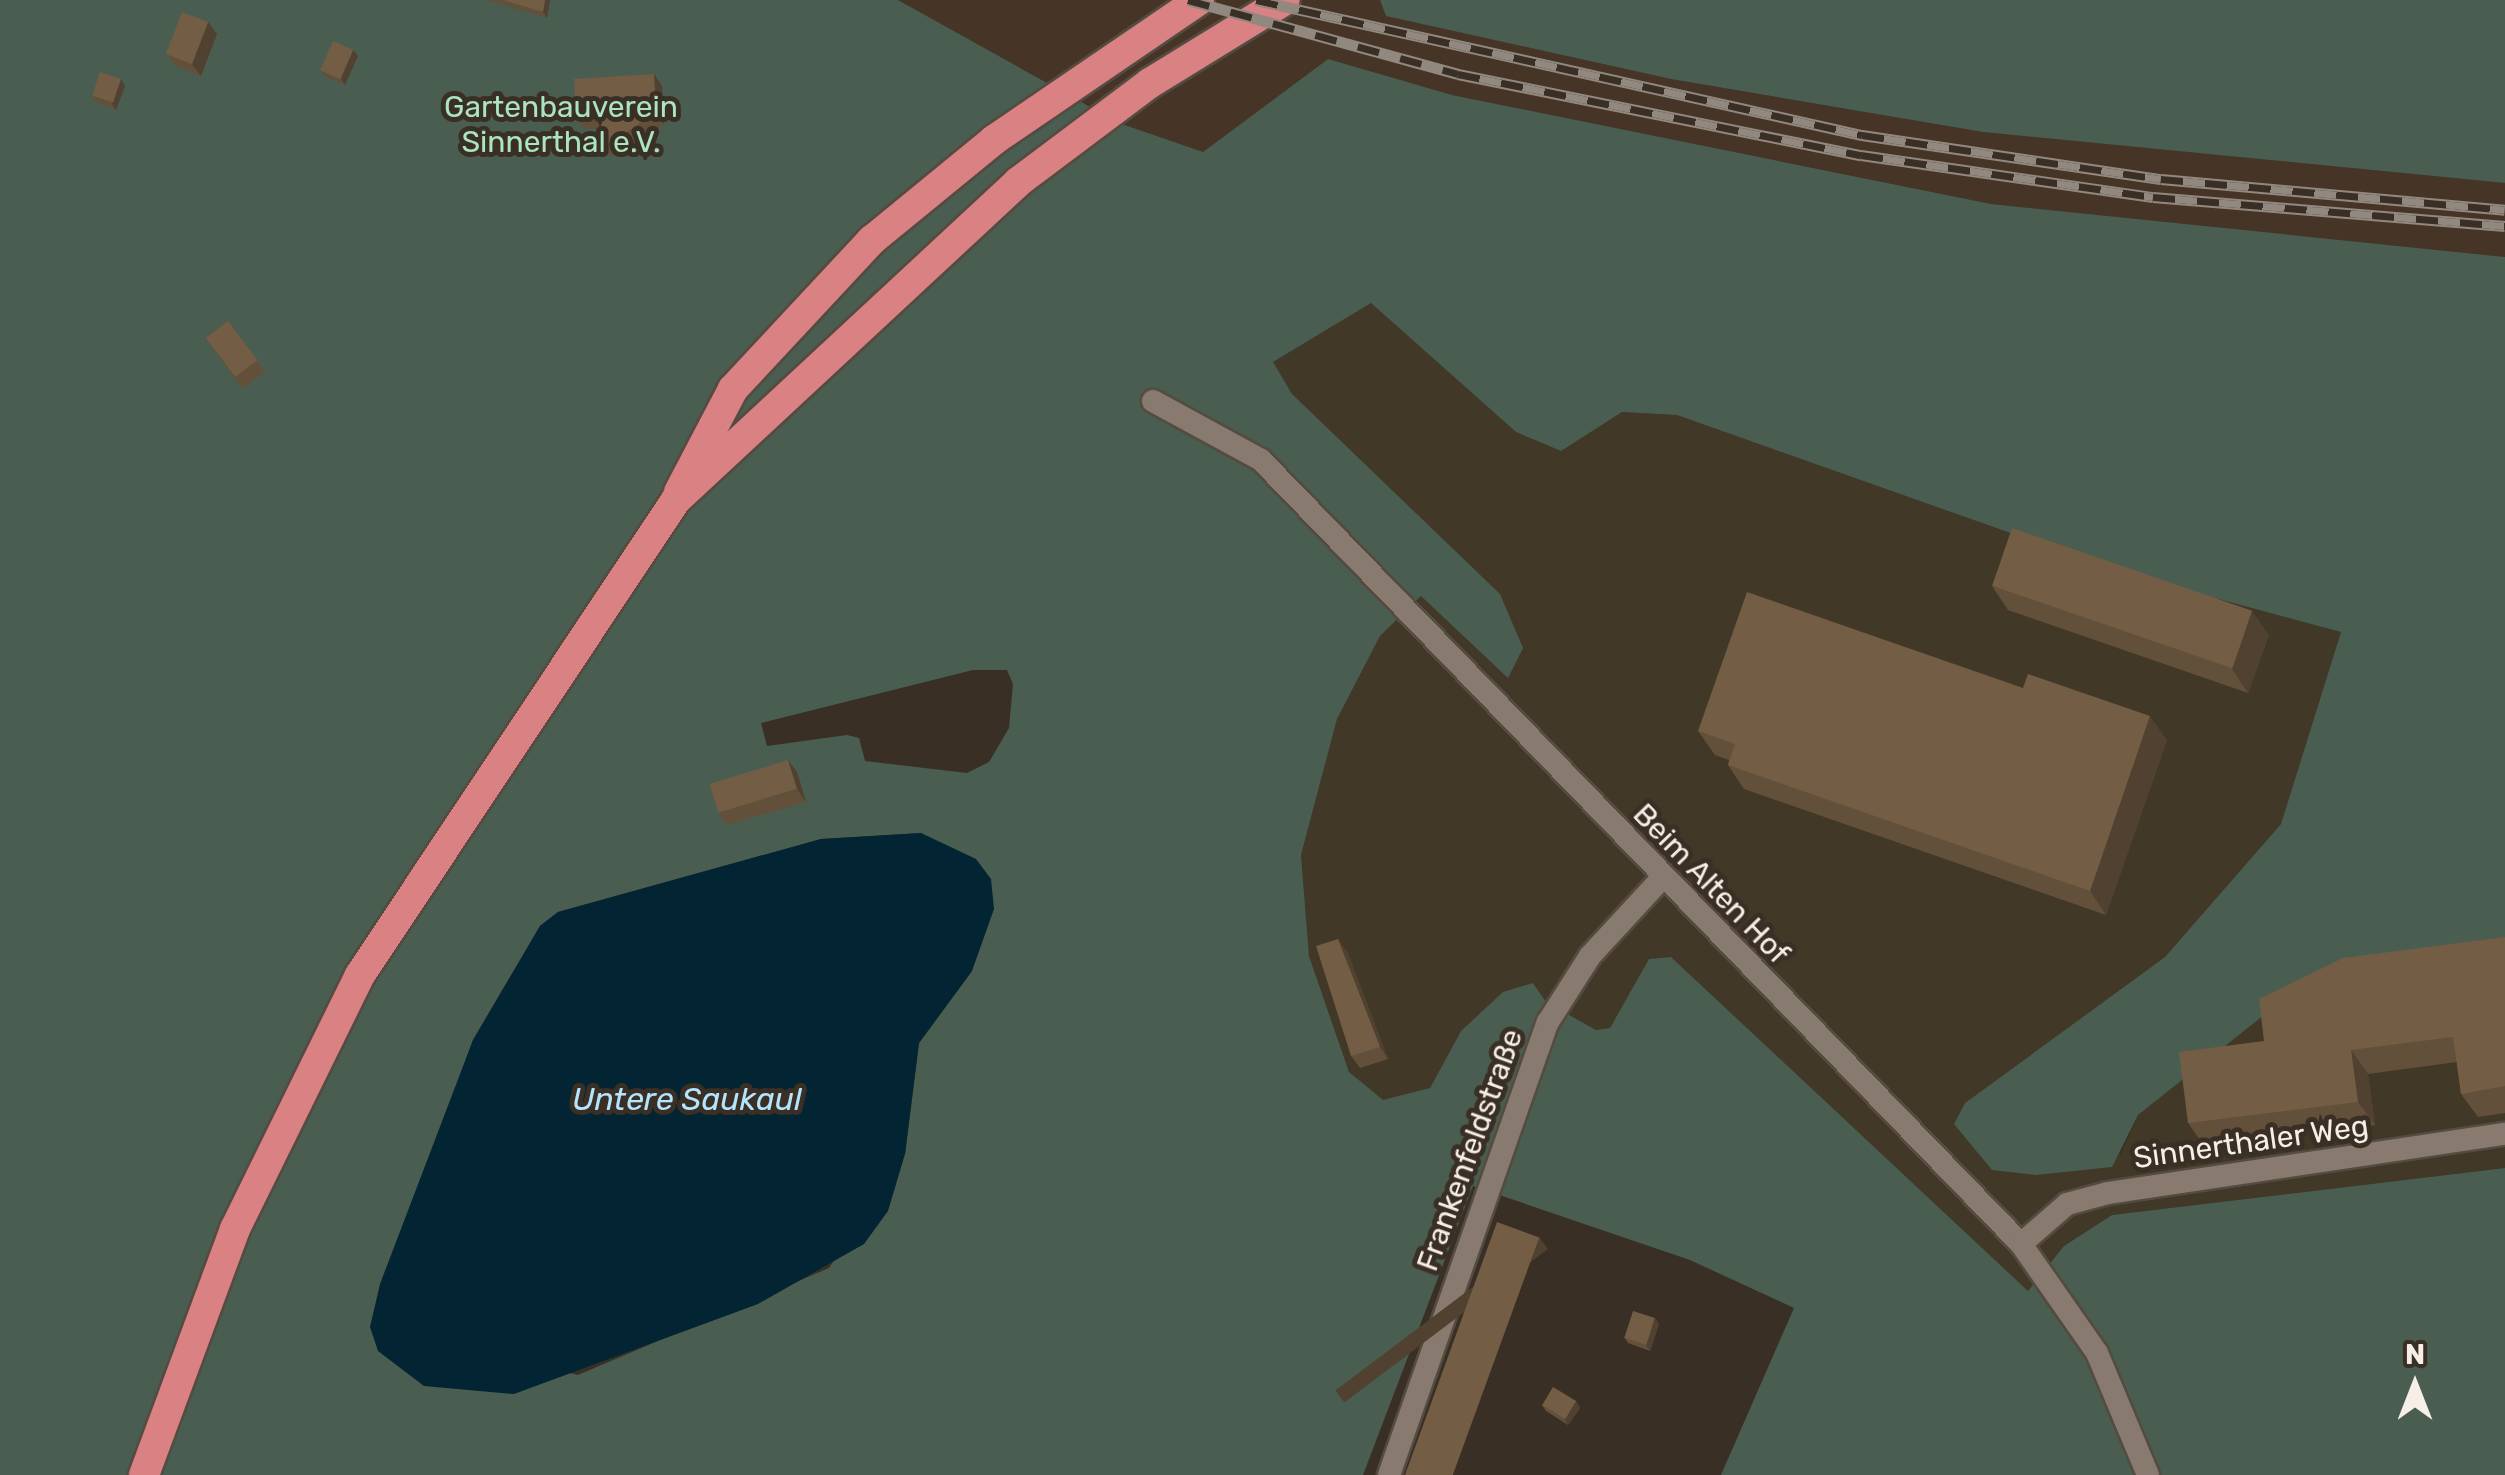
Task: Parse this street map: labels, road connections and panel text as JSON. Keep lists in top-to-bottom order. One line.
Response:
{"streets":{"street":["Beim Alten Hof","Sinnerthaler Weg","Frankenfeldstraße"]},"crossings":[["Beim Alten Hof","Sinnerthaler Weg"],["Beim Alten Hof","Frankenfeldstraße"]],"water":["Untere Saukaul"],"parks":["Gartenbauverein Sinnerthal e.V."],"north":"top"}
